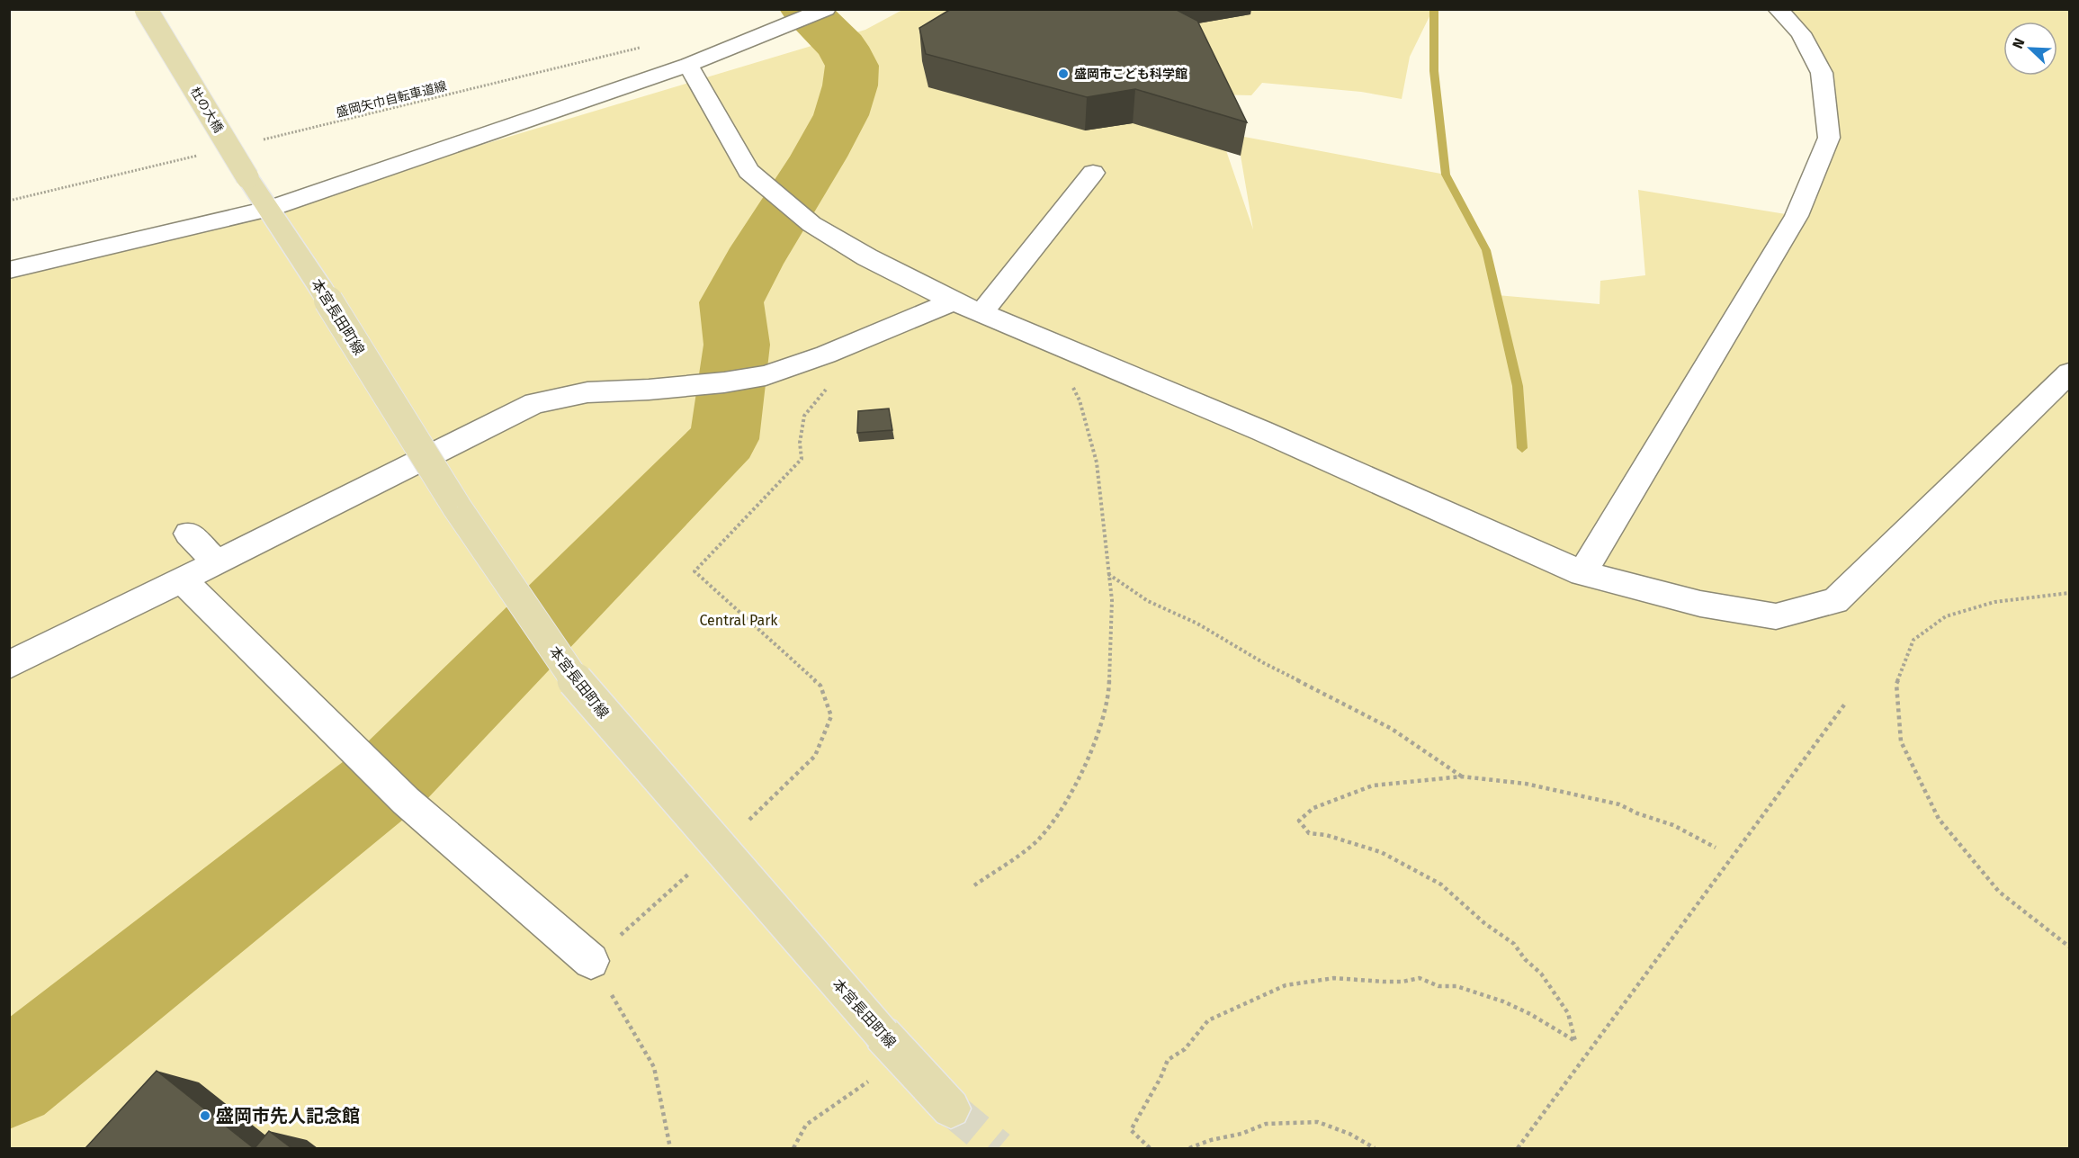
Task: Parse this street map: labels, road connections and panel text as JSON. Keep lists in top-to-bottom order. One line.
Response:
{"streets":{"main road":["杜の大橋","本宮長田町線"],"path":["盛岡矢巾自転車道線"]},"crossings":[["杜の大橋","本宮長田町線"]],"parks":["Central Park"],"places":["盛岡市こども科学館","盛岡市先人記念館"],"north":"top left"}
